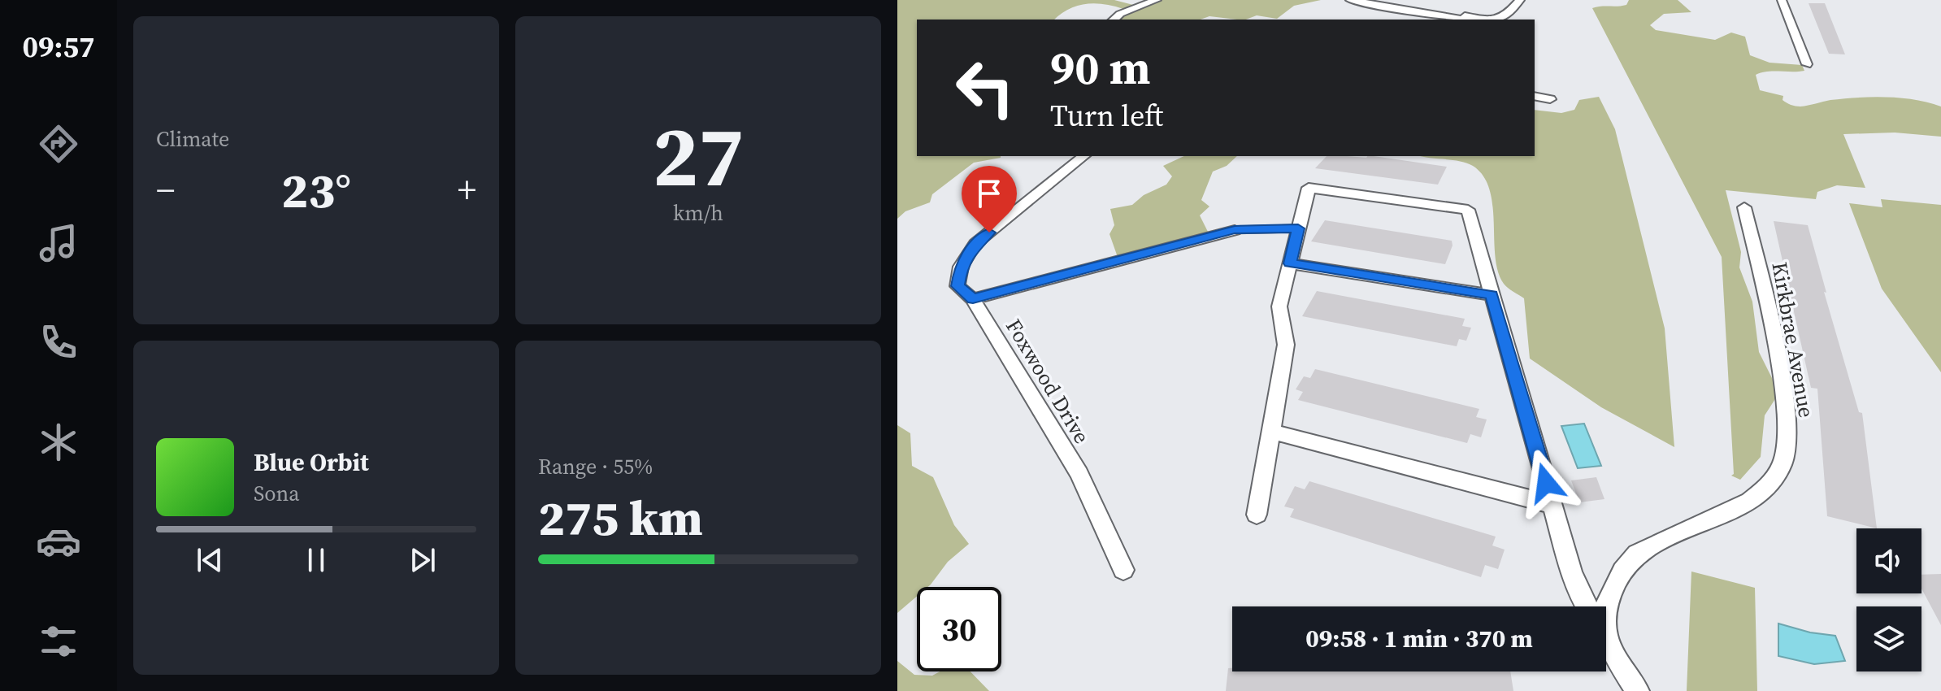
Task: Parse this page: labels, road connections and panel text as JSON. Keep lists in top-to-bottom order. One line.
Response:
{"streets":{"street":["Kirkbrae Avenue","Foxwood Drive"]},"page":{"tabs":"09:57","tile":["Climate",["27","km/h"],["Range · 55%","275 km"]],"turn":["90 m","Turn left"],"heat":["−","23°","+"],"song":["Blue Orbit","Sona"],"limit":"30","trip":"09:58 · 1 min · 370 m"}}
